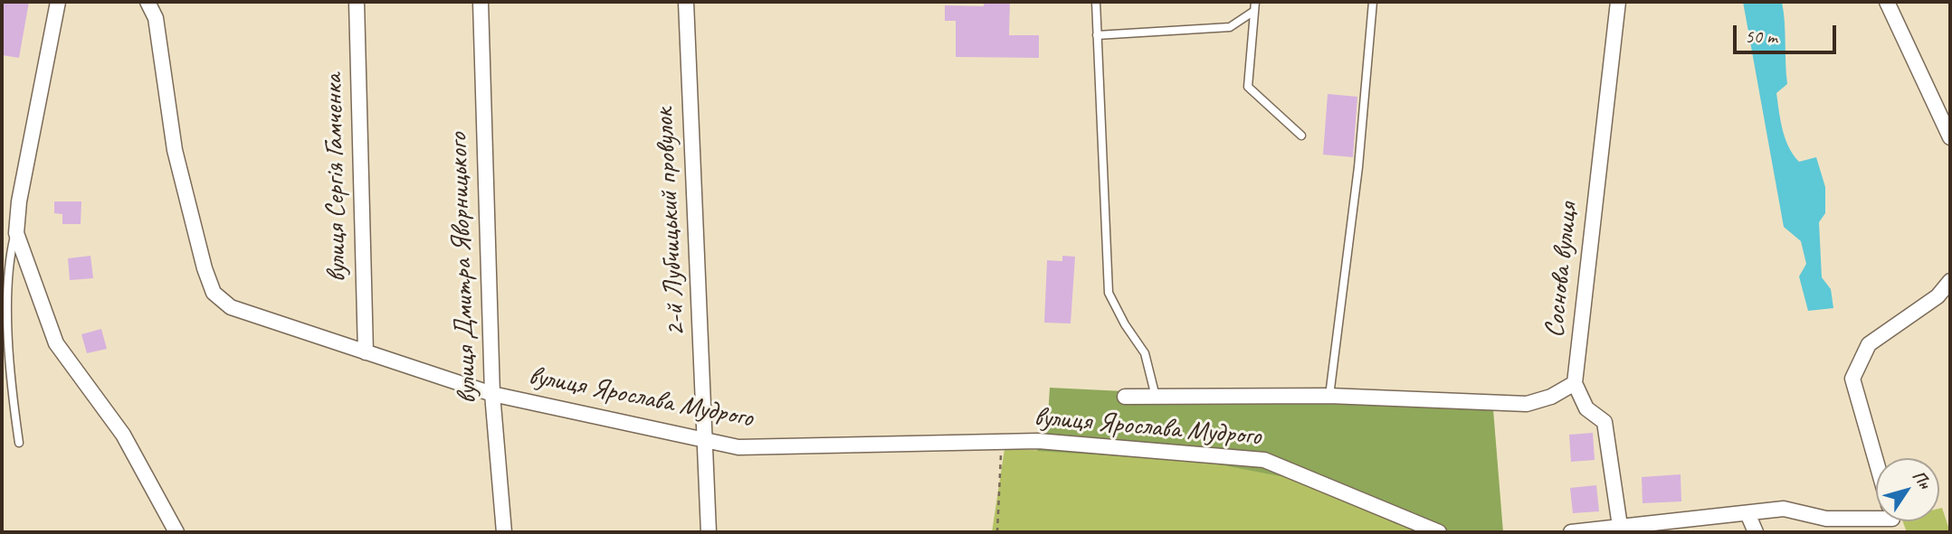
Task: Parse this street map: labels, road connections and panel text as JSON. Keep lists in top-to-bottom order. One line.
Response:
{"streets":{"street":["вулиця Сергія Гамченка","2-й Лубчицький провулок","вулиця Дмитра Яворницького","Соснова вулиця","вулиця Ярослава Мудрого"]},"crossings":[["вулиця Сергія Гамченка","вулиця Ярослава Мудрого"],["2-й Лубчицький провулок","вулиця Ярослава Мудрого"],["вулиця Дмитра Яворницького","вулиця Ярослава Мудрого"]],"scale_bar":"50 m","north":"top right"}
